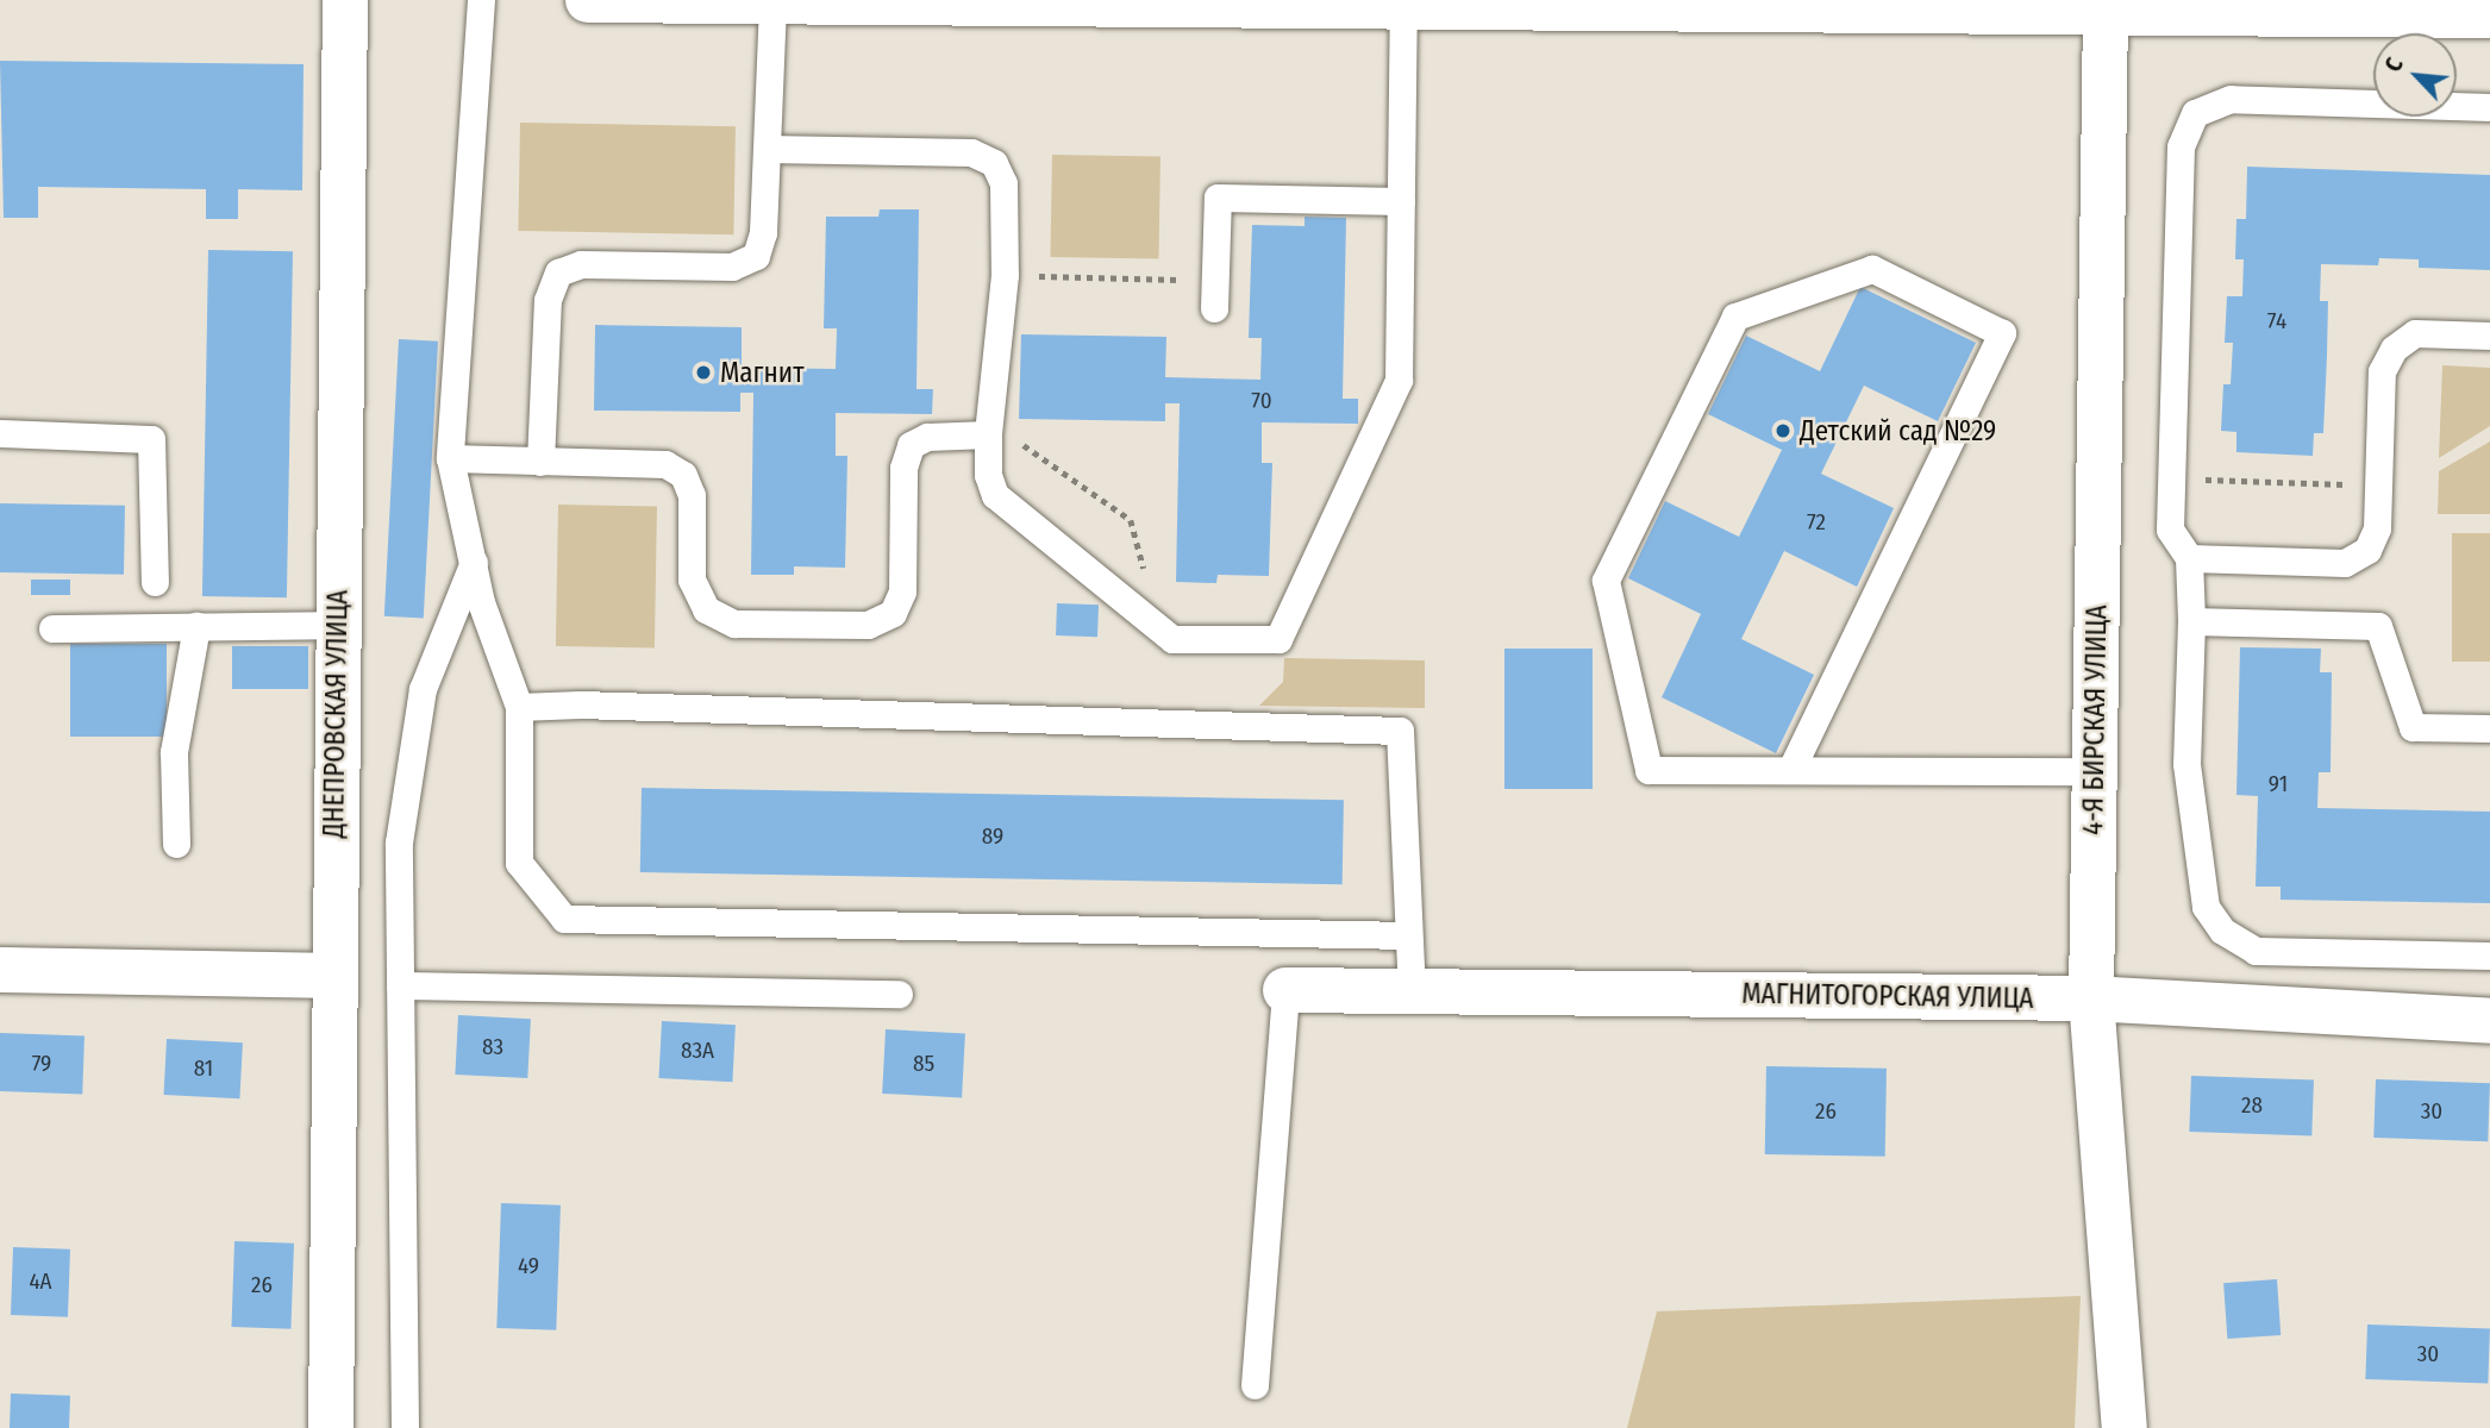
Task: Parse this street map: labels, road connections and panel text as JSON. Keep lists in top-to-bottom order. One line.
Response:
{"streets":{"street":["ДНЕПРОВСКАЯ УЛИЦА","4-Я БИРСКАЯ УЛИЦА","МАГНИТОГОРСКАЯ УЛИЦА"]},"crossings":[["4-Я БИРСКАЯ УЛИЦА","МАГНИТОГОРСКАЯ УЛИЦА"]],"places":["Магнит","Детский сад №29"],"house_numbers":["74","70","72","91","89","83","83А","79","85","81","28","26","30","49","4А","26","30"],"north":"top left"}
